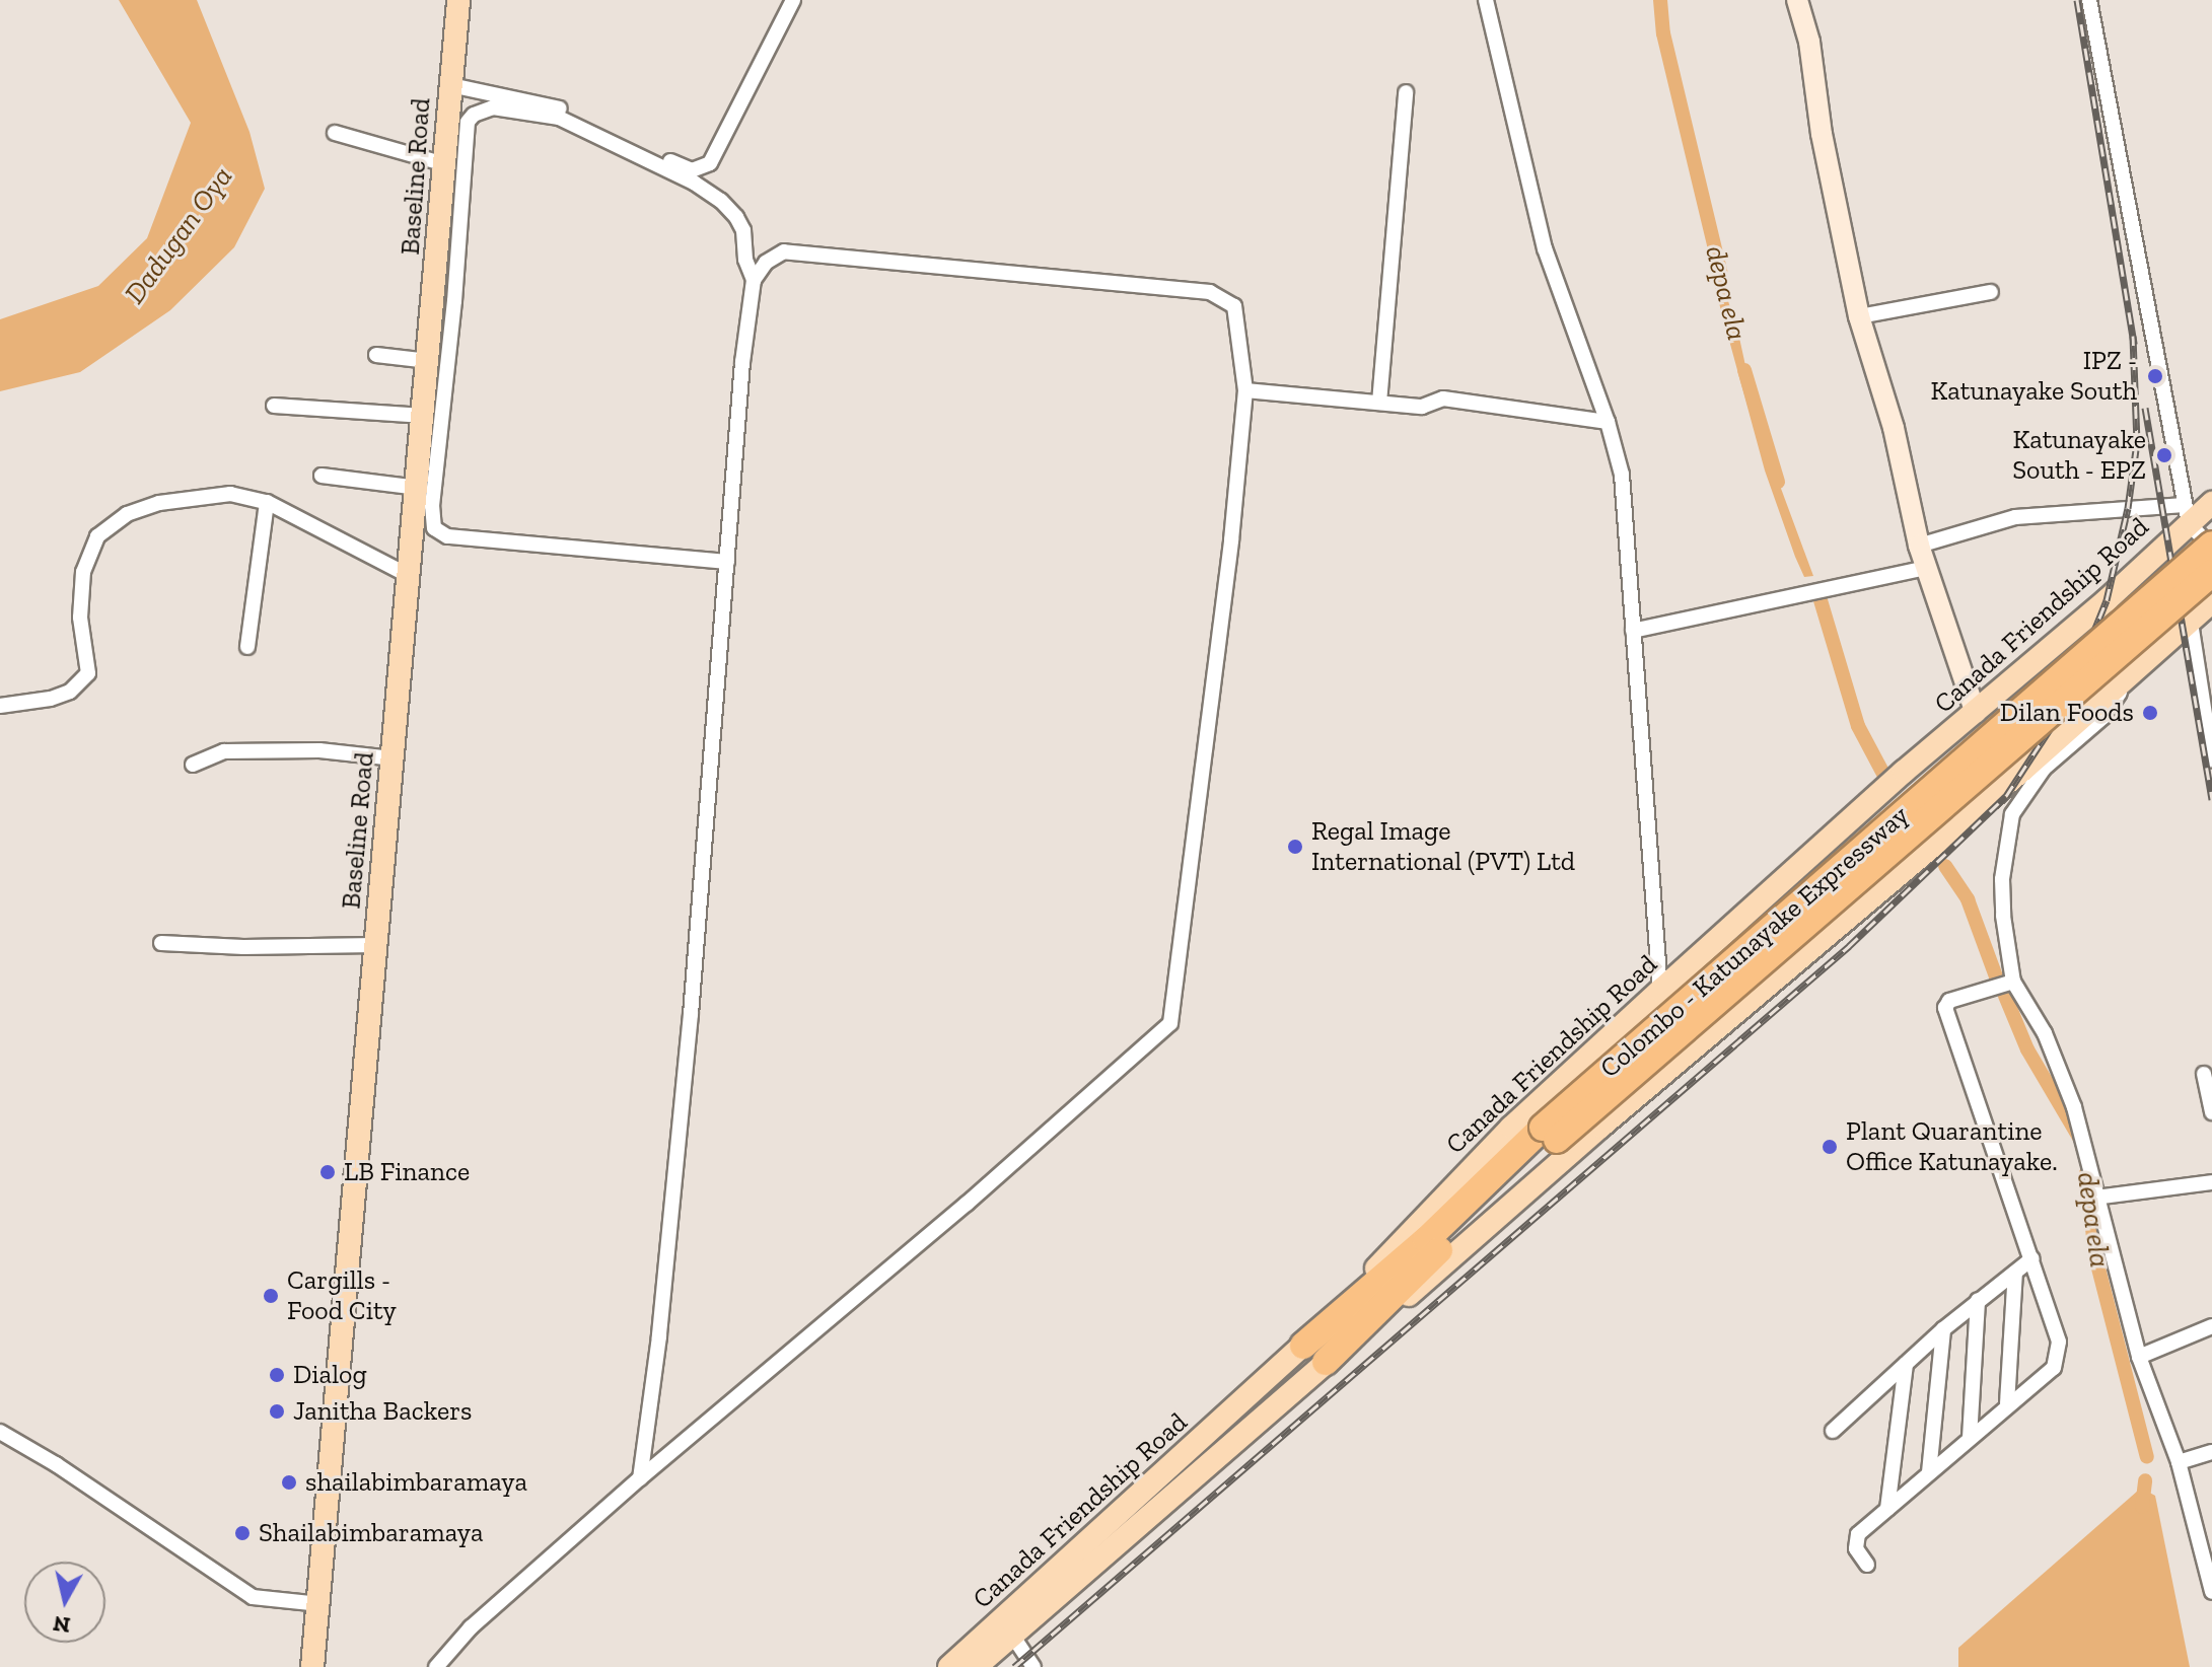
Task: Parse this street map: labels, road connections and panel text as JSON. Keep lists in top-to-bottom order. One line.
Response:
{"streets":{"highway":["Colombo - Katunayake Expressway"],"main road":["Baseline Road","Canada Friendship Road"]},"crossings":[["Canada Friendship Road","Colombo - Katunayake Expressway"]],"water":["Dadugan Oya","depa ela"],"places":["IPZ - Katunayake South","Katunayake South - EPZ","Dilan Foods","Regal Image International (PVT) Ltd","Plant Quarantine Office Katunayake.","LB Finance","Cargills - Food City","Dialog","Janitha Backers","shailabimbaramaya","Shailabimbaramaya"],"north":"bottom"}
